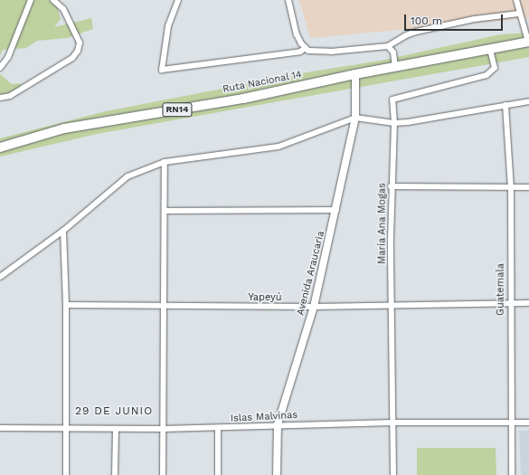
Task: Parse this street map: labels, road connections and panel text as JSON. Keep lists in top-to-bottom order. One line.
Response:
{"streets":{"highway":["Ruta Nacional 14","RN14"],"main road":["Avenida Araucaria"],"street":["María Ana Mogas","Guatemala","Yapeyú","Islas Malvinas"]},"crossings":[["Ruta Nacional 14","María Ana Mogas"],["Ruta Nacional 14","Avenida Araucaria"],["María Ana Mogas","Yapeyú"],["María Ana Mogas","Islas Malvinas"],["Avenida Araucaria","Yapeyú"],["Avenida Araucaria","Islas Malvinas"],["Guatemala","Yapeyú"],["Guatemala","Islas Malvinas"]],"districts":["29 DE JUNIO"],"scale_bar":"100 m"}
